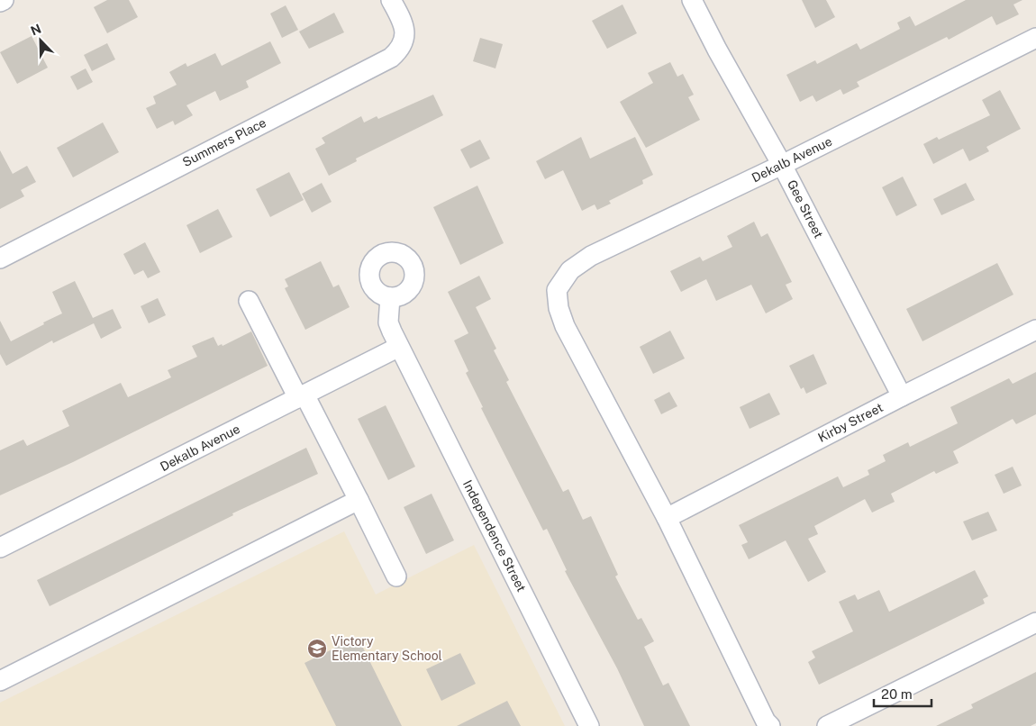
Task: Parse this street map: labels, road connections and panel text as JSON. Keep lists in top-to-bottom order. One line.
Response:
{"streets":{"street":["Summers Place","Dekalb Avenue","Gee Street","Kirby Street","Independence Street"]},"crossings":[["Dekalb Avenue","Gee Street"],["Dekalb Avenue","Kirby Street"],["Dekalb Avenue","Independence Street"],["Gee Street","Kirby Street"]],"places":{"school or university":["Victory Elementary School"]},"scale_bar":"20 m","north":"top left"}
